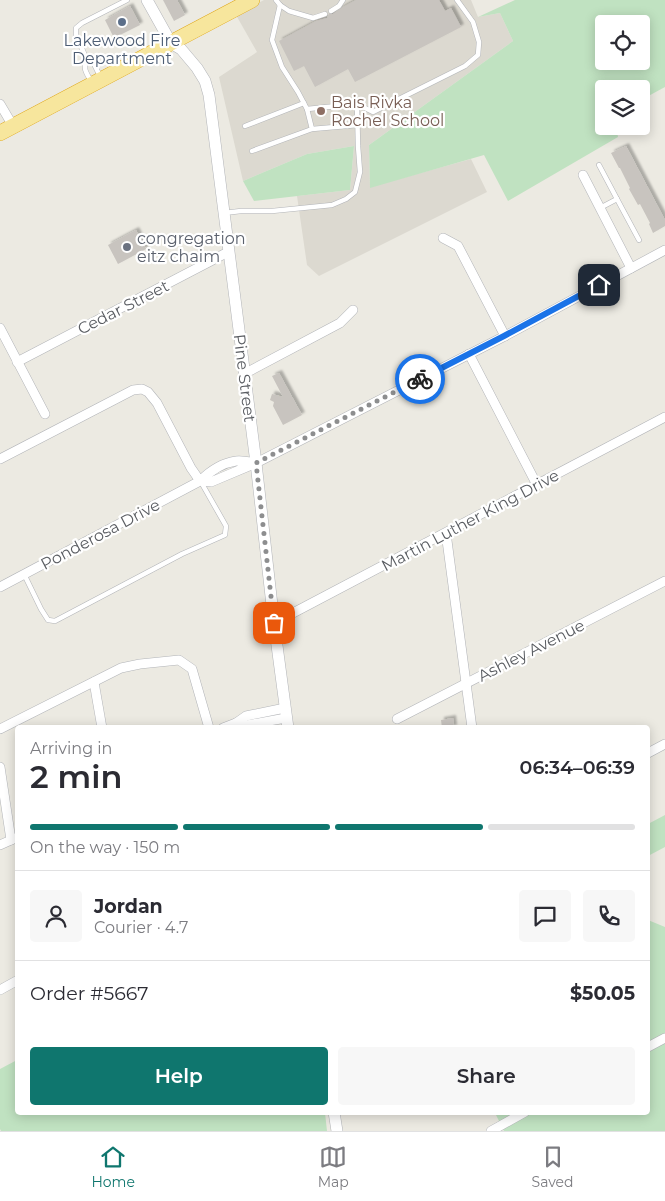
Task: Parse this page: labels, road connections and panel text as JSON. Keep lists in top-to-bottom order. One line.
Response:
{"streets":{"street":["Cedar Street","Pine Street","Martin Luther King Drive","Ponderosa Drive","Ashley Avenue"]},"crossings":[["Cedar Street","Pine Street"],["Pine Street","Martin Luther King Drive"],["Pine Street","Ponderosa Drive"]],"places":["Lakewood Fire Department","Bais Rivka Rochel School","congregation eitz chaim"],"page":{"heading":["2 min","Arriving in","06:34–06:39"],"panel":["Jordan","Courier · 4.7","Order #5667","$50.05"],"bar":"On the way · 150 m","buttons":["Help","Share"],"tabs":["Home","Map","Saved"]}}
